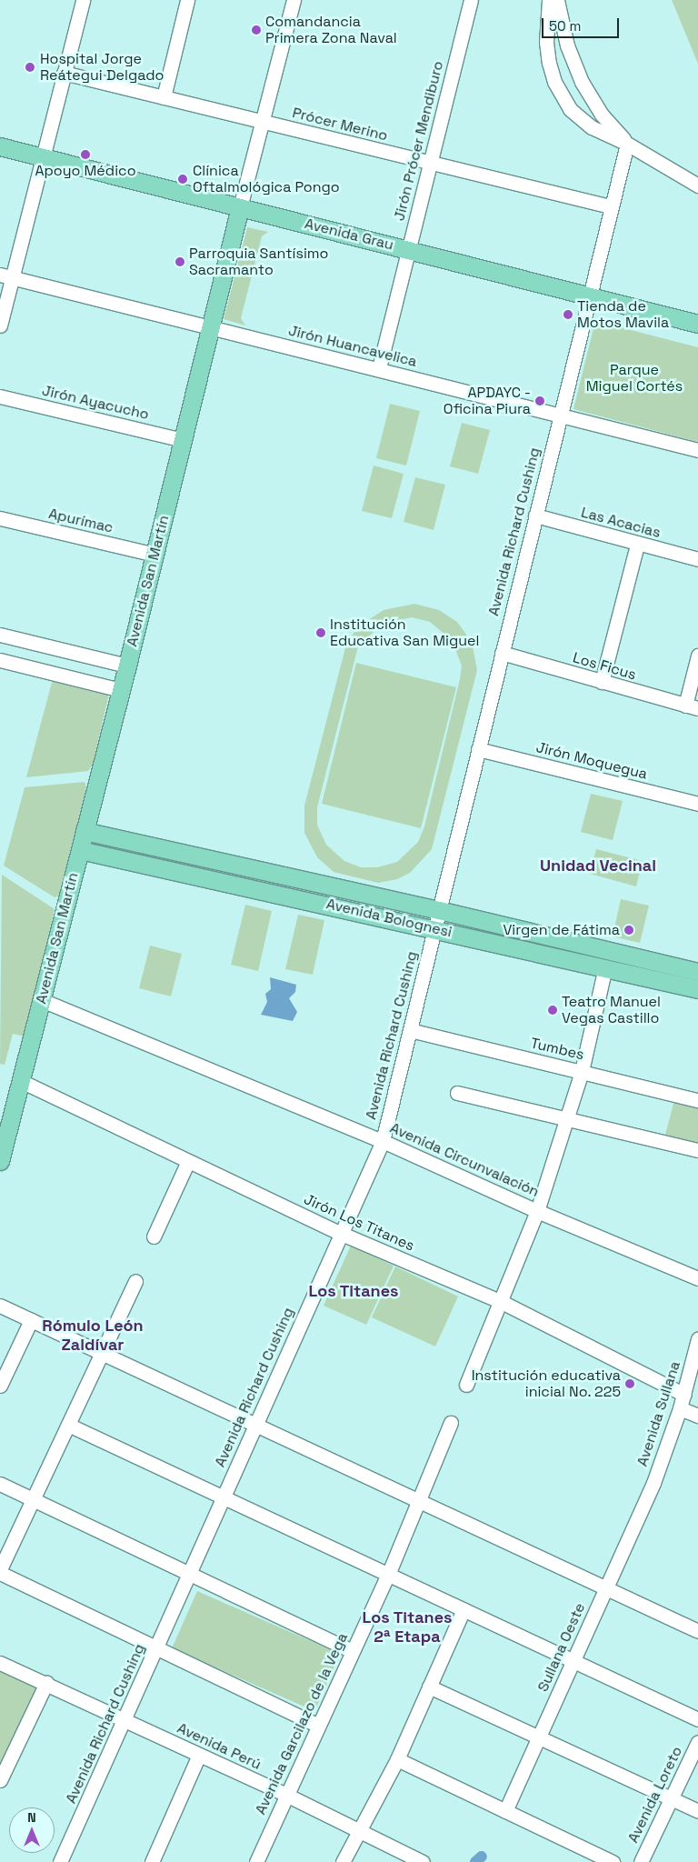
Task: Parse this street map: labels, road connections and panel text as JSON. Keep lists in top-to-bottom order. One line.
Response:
{"streets":{"main road":["Avenida Grau","Avenida San Martín","Avenida Bolognesi"],"street":["Prócer Merino","Jirón Prócer Mendiburo","Jirón Huancavelica","Jirón Ayacucho","Apurímac","Las Acacias","Avenida Richard Cushing","Los Ficus","Jirón Moquegua","Tumbes","Avenida Circunvalación","Jirón Los Titanes","Avenida Sullana","Sullana Oeste","Avenida Garcilazo de la Vega","Avenida Perú","Avenida Loreto"]},"crossings":[["Prócer Merino","Jirón Prócer Mendiburo"],["Prócer Merino","Avenida Richard Cushing"],["Prócer Merino","Avenida San Martín"],["Jirón Prócer Mendiburo","Avenida Grau"],["Jirón Prócer Mendiburo","Jirón Huancavelica"],["Avenida Grau","Avenida Richard Cushing"],["Avenida Grau","Avenida San Martín"],["Jirón Huancavelica","Avenida Richard Cushing"],["Jirón Huancavelica","Avenida San Martín"],["Jirón Ayacucho","Avenida San Martín"],["Apurímac","Avenida San Martín"],["Las Acacias","Avenida Richard Cushing"],["Avenida Richard Cushing","Los Ficus"],["Avenida Richard Cushing","Jirón Moquegua"],["Avenida Richard Cushing","Avenida Bolognesi"],["Avenida Richard Cushing","Tumbes"],["Avenida Richard Cushing","Avenida Circunvalación"],["Avenida Richard Cushing","Jirón Los Titanes"],["Avenida Richard Cushing","Avenida Perú"],["Avenida San Martín","Avenida Bolognesi"],["Avenida San Martín","Avenida Circunvalación"],["Avenida San Martín","Jirón Los Titanes"],["Jirón Los Titanes","Avenida Sullana"],["Avenida Sullana","Sullana Oeste"],["Avenida Garcilazo de la Vega","Avenida Perú"]],"districts":["Unidad Vecinal","Los Titanes","Rómulo León Zaldívar","Los Titanes 2ª Etapa"],"parks":["Parque Miguel Cortés"],"places":["Comandancia Primera Zona Naval","Hospital Jorge Reátegui Delgado","Apoyo Médico","Clínica Oftalmológica Pongo","Parroquia Santísimo Sacramanto","Tienda de Motos Mavila","APDAYC - Oficina Piura","Institución Educativa San Miguel","Virgen de Fátima","Teatro Manuel Vegas Castillo","Institución educativa inicial No. 225"],"scale_bar":"50 m","north":"top"}
